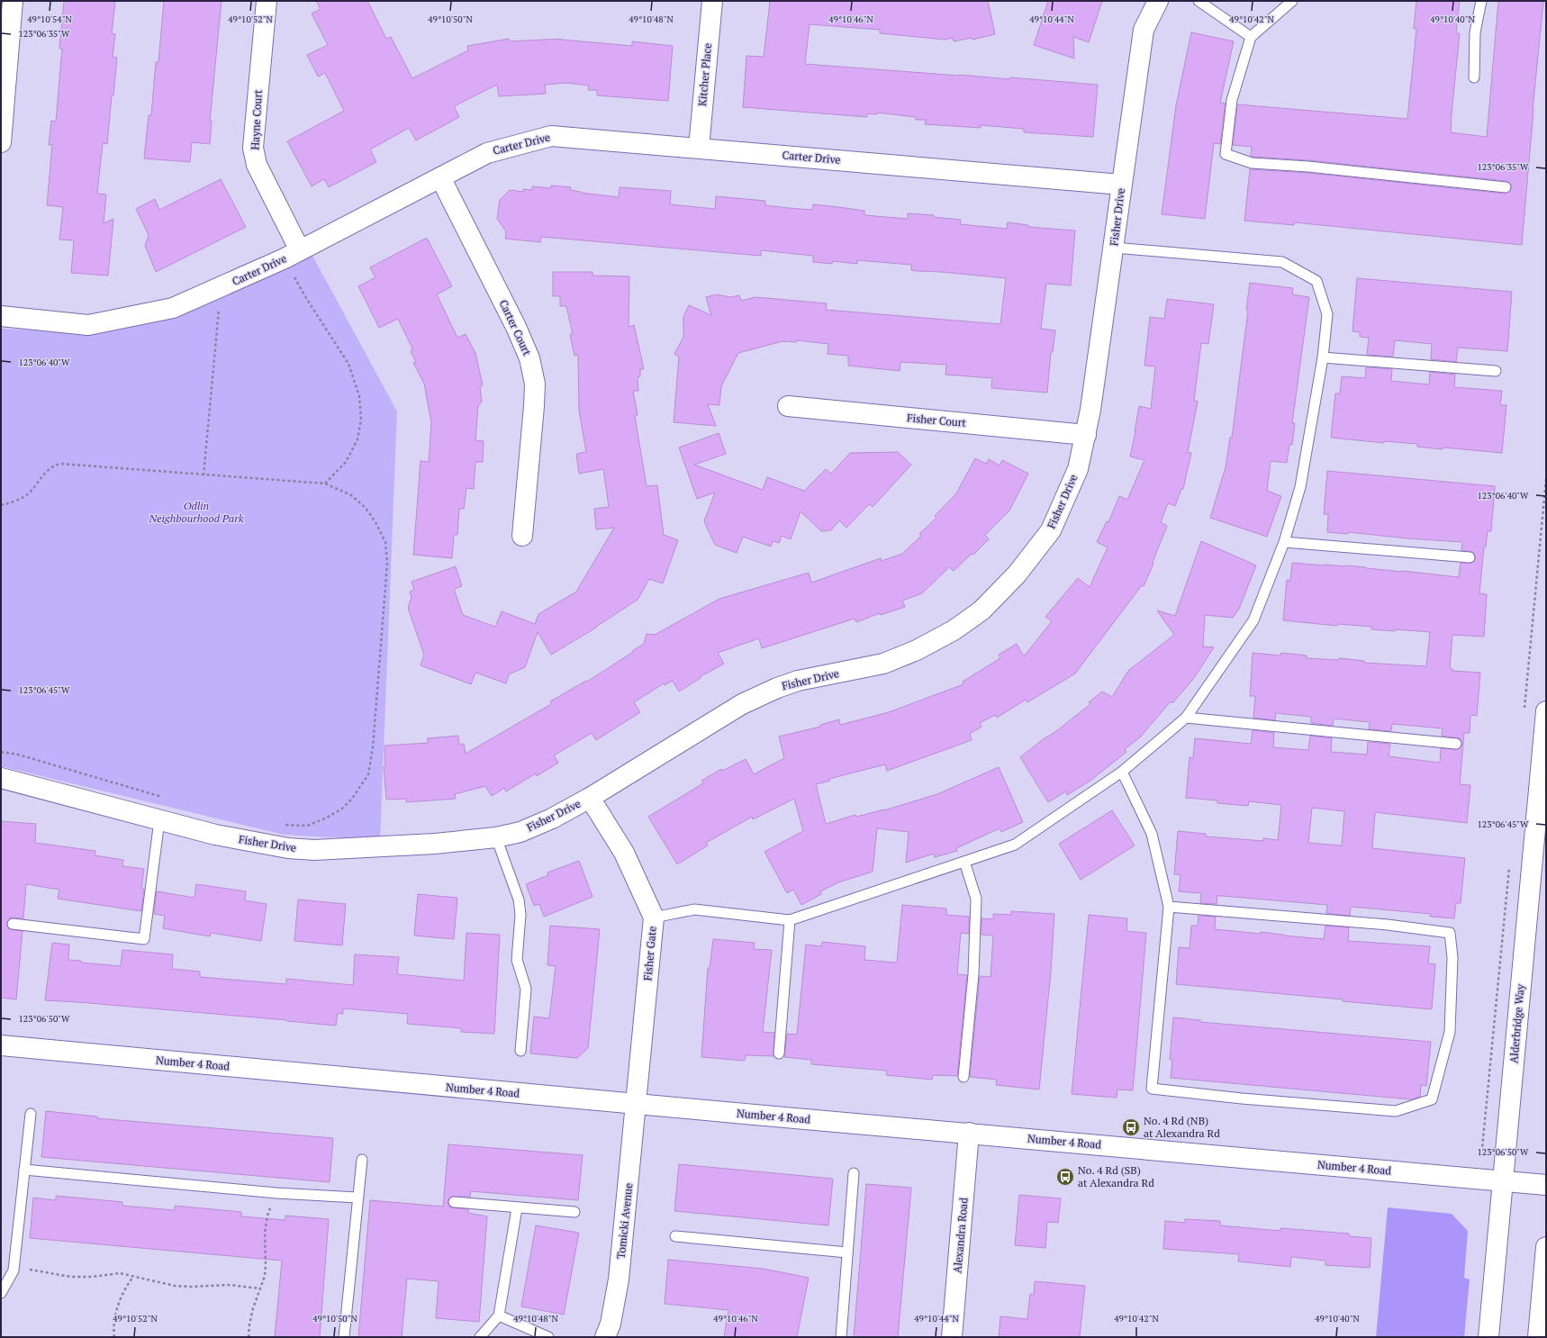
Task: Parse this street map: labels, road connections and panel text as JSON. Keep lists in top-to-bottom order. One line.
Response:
{"streets":{"street":["Kitcher Place","Hayne Court","Carter Drive","Fisher Drive","Carter Court","Fisher Court","Fisher Gate","Alderbridge Way","Number 4 Road","Tomicki Avenue","Alexandra Road"]},"crossings":[["Kitcher Place","Carter Drive"],["Hayne Court","Carter Drive"],["Carter Drive","Fisher Drive"],["Carter Drive","Carter Court"],["Fisher Drive","Fisher Court"],["Fisher Drive","Fisher Gate"],["Fisher Gate","Number 4 Road"],["Fisher Gate","Tomicki Avenue"],["Alderbridge Way","Number 4 Road"],["Number 4 Road","Tomicki Avenue"],["Number 4 Road","Alexandra Road"]],"parks":["Odlin Neighbourhood Park"],"places":{"bus stop":["No. 4 Rd (NB) at Alexandra Rd","No. 4 Rd (SB) at Alexandra Rd"]},"coordinates":["49°10'54\"N","49°10'46\"N","49°10'44\"N","49°10'40\"N","49°10'52\"N","49°10'50\"N","49°10'48\"N","49°10'42\"N","123°06'35\"W","123°06'40\"W","123°06'45\"W","123°06'50\"W"]}
